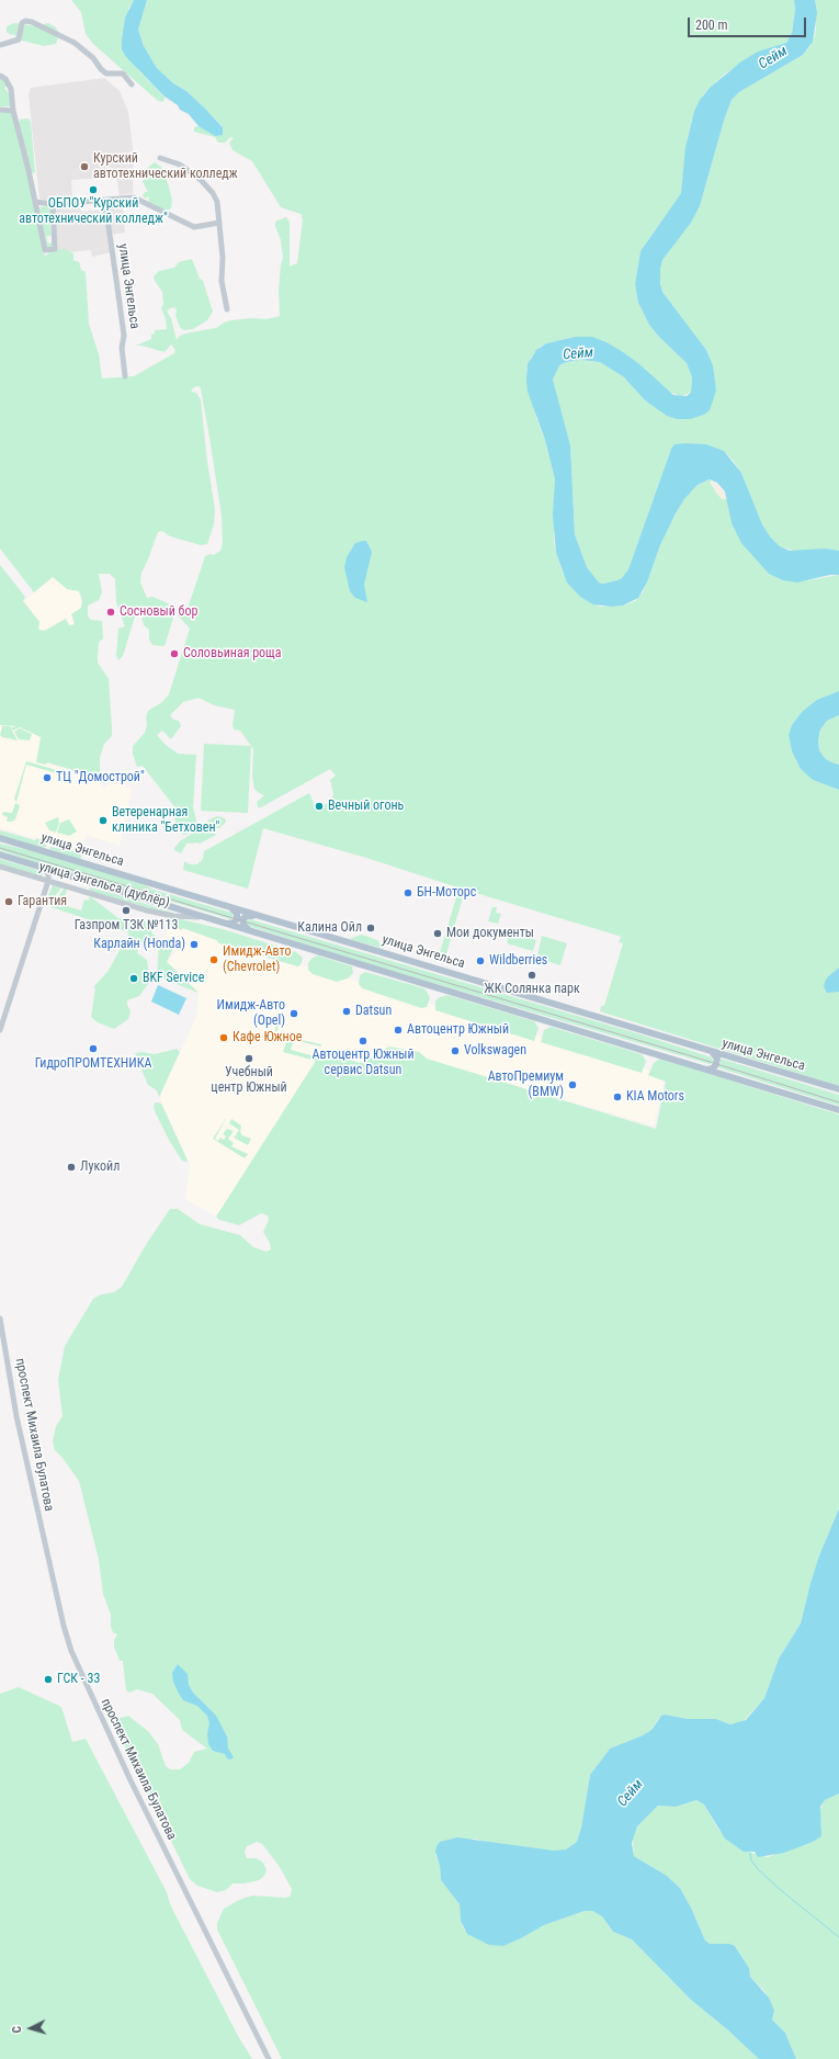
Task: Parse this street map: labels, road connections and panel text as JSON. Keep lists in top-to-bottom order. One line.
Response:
{"streets":{"main road":["улица Энгельса"],"street":["улица Энгельса (дублёр)","проспект Михаила Булатова"]},"crossings":[["улица Энгельса","улица Энгельса (дублёр)"]],"water":["Сейм"],"places":["Курский автотехнический колледж","ОБПОУ \"Курский автотехнический колледж\"","Сосновый бор","Соловьиная роща","ТЦ \"Домострой\"","Вечный огонь","Ветеренарная клиника \"Бетховен\"","БН-Моторс","Гарантия","Газпром ТЗК №113","Калина Ойл","Мои документы","Карлайн (Honda)","Имидж-Авто (Chevrolet)","Wildberries","ЖК Солянка парк","BKF Service","Datsun","Имидж-Авто (Opel)","Автоцентр Южный","Кафе Южное","Автоцентр Южный сервис Datsun","ГидроПРОМТЕХНИКА","Volkswagen","Учебный центр Южный","АвтоПремиум (BMW)","KIA Motors","Лукойл","ГСК - 33"],"scale_bar":"200 m","north":"left"}
